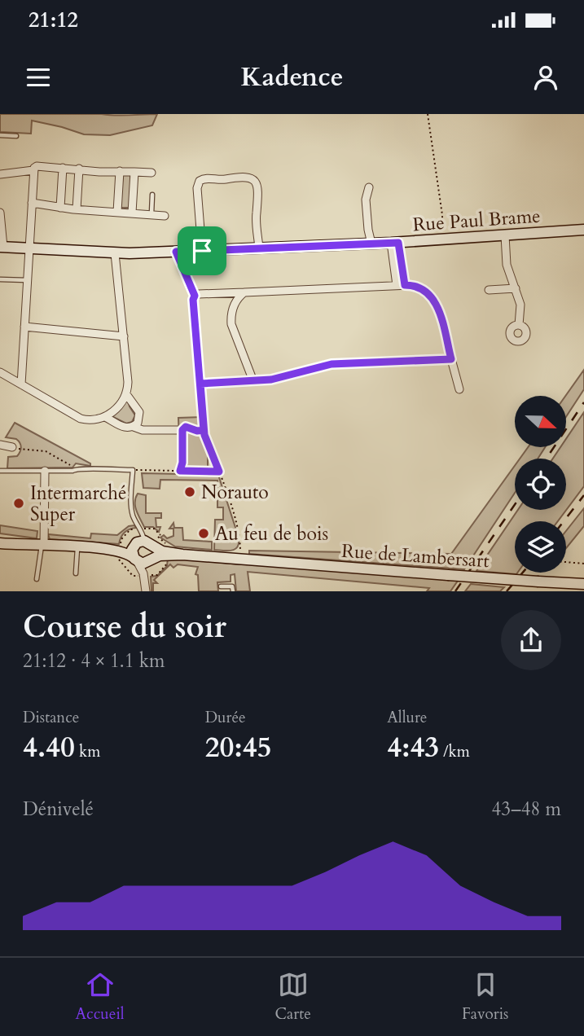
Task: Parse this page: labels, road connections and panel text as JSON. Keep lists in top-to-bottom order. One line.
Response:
{"streets":{"main road":["Rue Paul Brame","Rue de Lambersart"]},"places":["Norauto","Intermarché Super","Au feu de bois"],"north":"right","page":{"status":"21:12","header":"Kadence","heading":["Course du soir","21:12 · 4 × 1.1 km"],"stats":[["Distance","4.40 km"],["Durée","20:45"],["Allure","4:43 /km"]],"chart":["Dénivelé","43–48 m"],"tabs":["Accueil","Carte","Favoris"]}}
